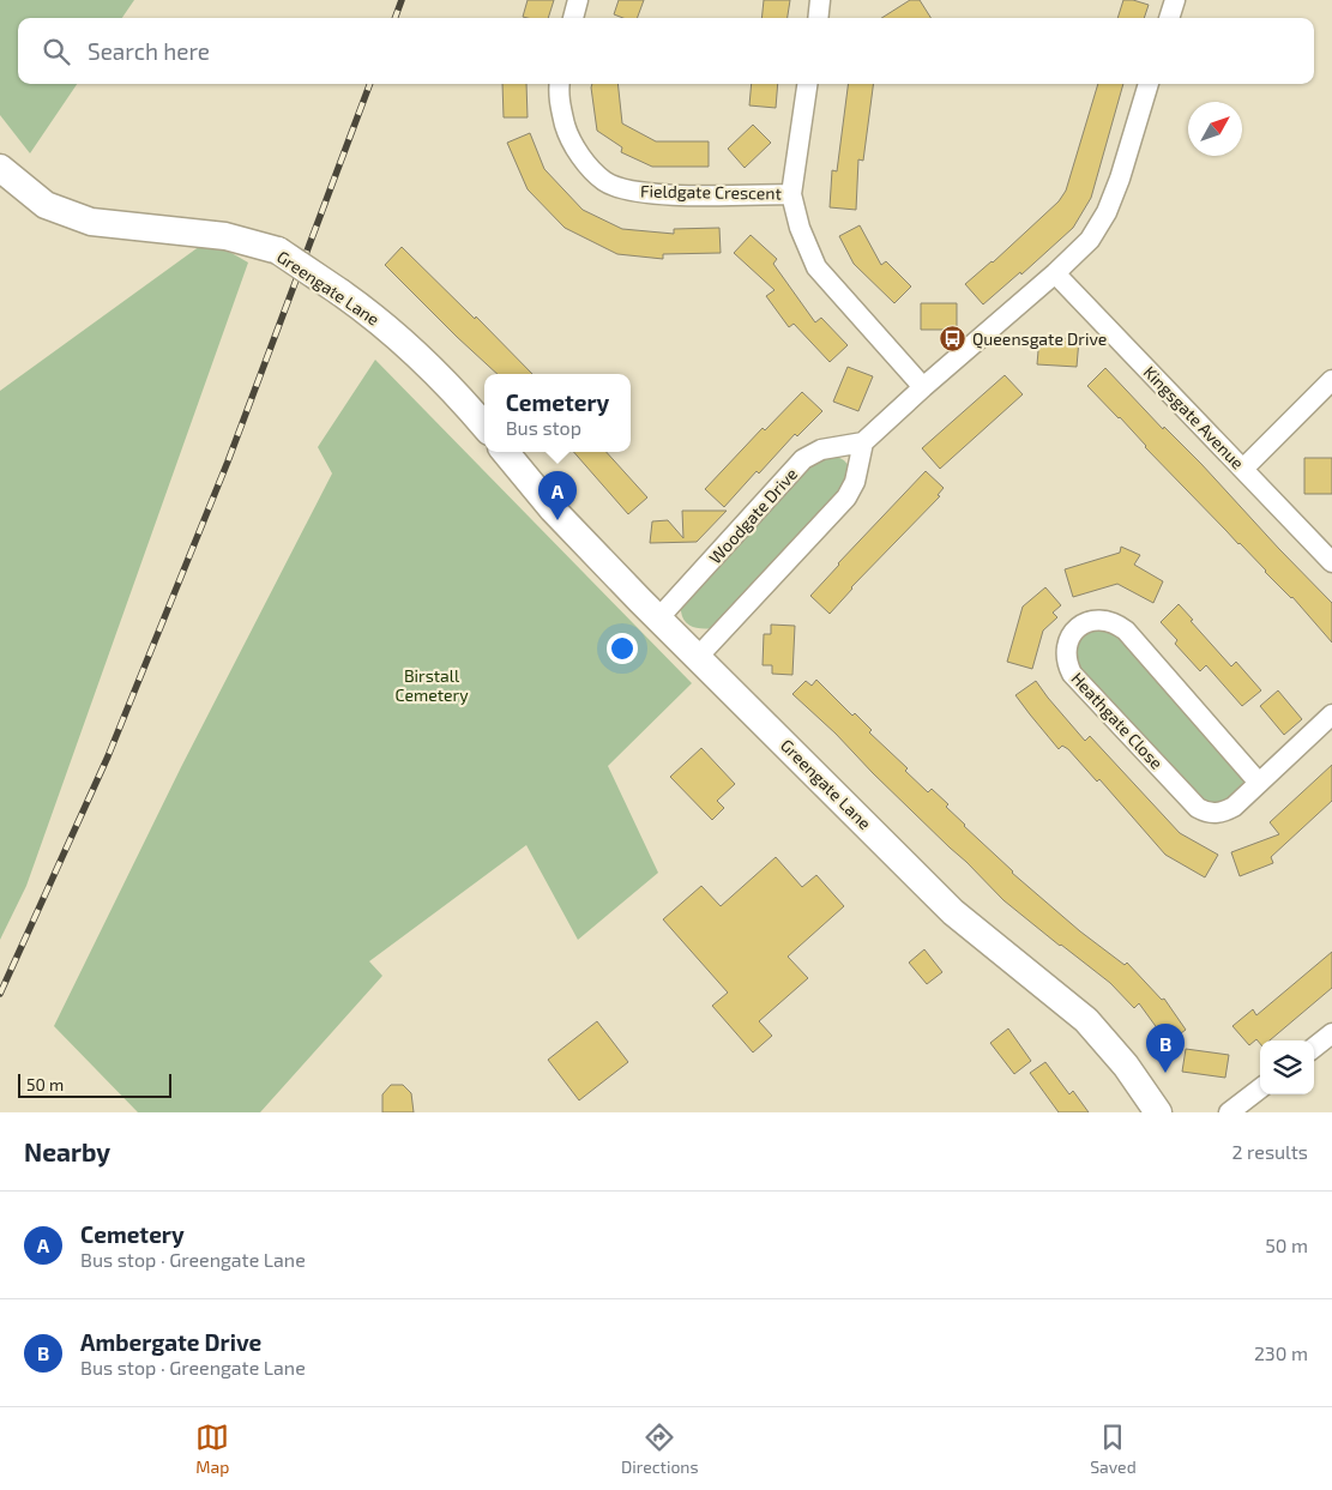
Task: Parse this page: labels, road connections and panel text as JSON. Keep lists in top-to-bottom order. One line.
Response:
{"streets":{"street":["Fieldgate Crescent","Greengate Lane","Kingsgate Avenue","Woodgate Drive","Heathgate Close"]},"crossings":[["Greengate Lane","Woodgate Drive"]],"parks":["Birstall Cemetery"],"places":{"bus stop":["Queensgate Drive"]},"scale_bar":"50 m","north":"top right","page":{"search":"Search here","popup":["Cemetery","Bus stop"],"pins":["A","B"],"scale":"50 m","heading":["Nearby","2 results"],"list":[{"mark":"A","name":"Cemetery","note":"Bus stop · Greengate Lane","value":"50 m"},{"mark":"B","name":"Ambergate Drive","note":"Bus stop · Greengate Lane","value":"230 m"}],"nav":["Map","Directions","Saved"]}}
